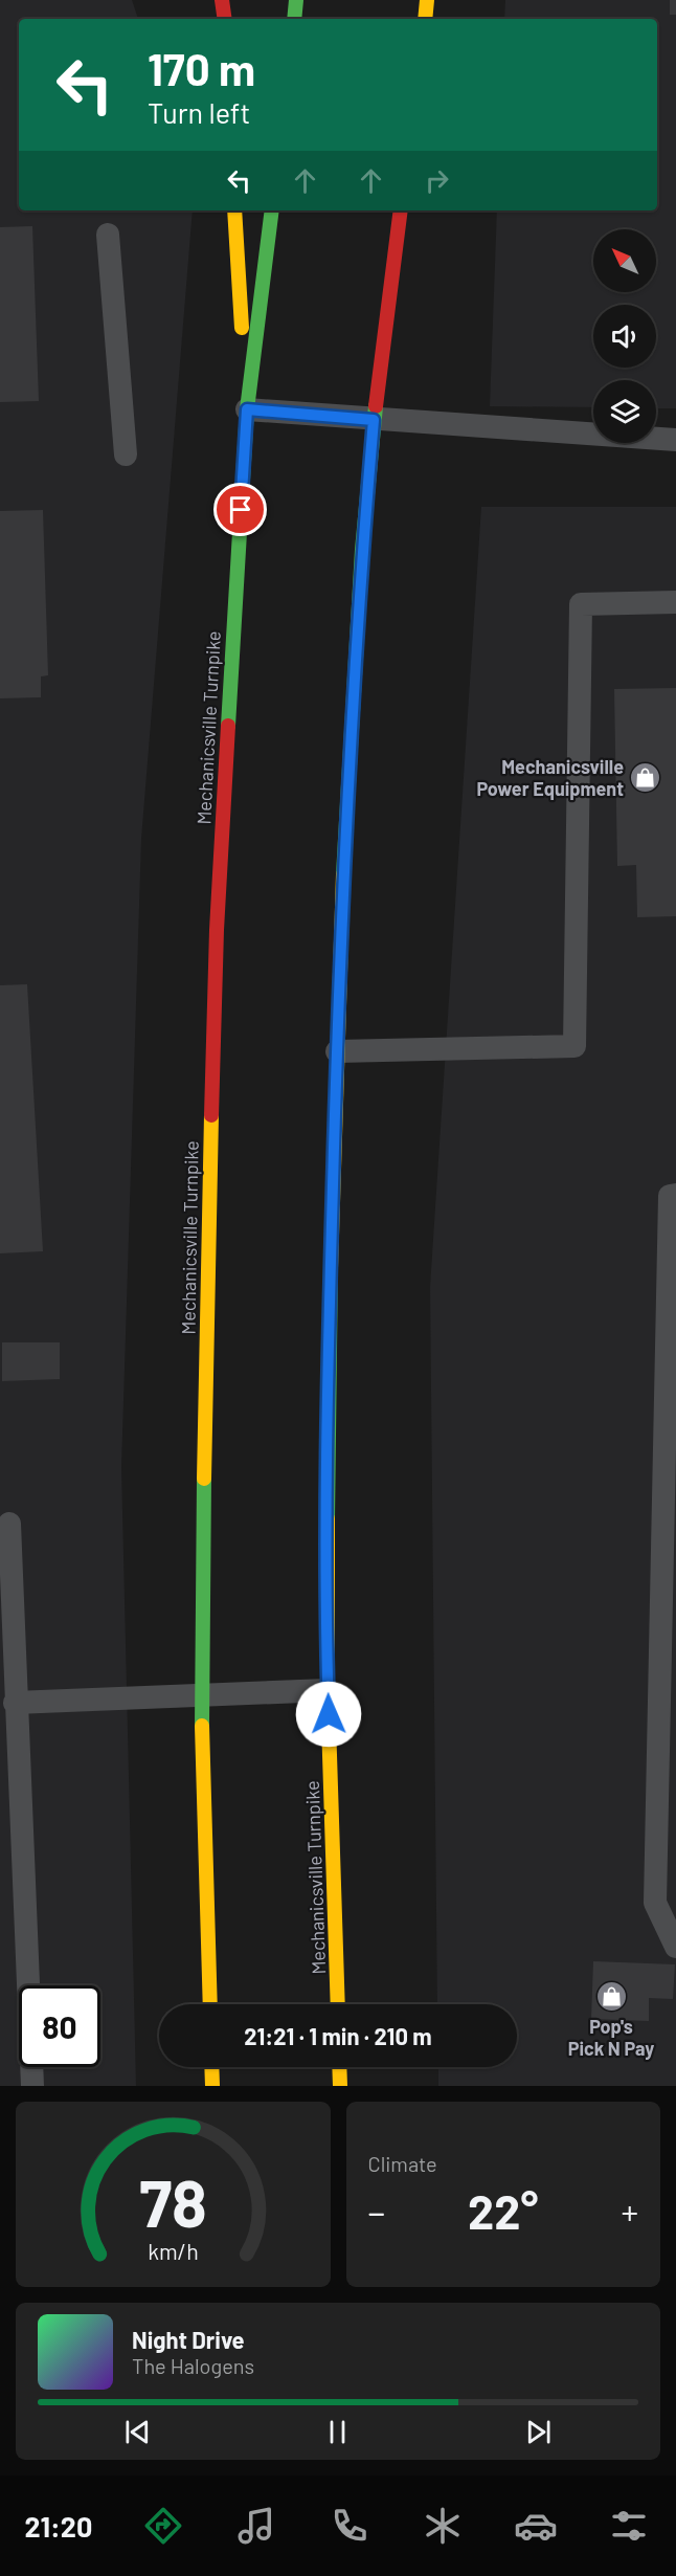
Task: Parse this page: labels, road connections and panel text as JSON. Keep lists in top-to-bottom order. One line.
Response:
{"streets":{"highway":["Mechanicsville Turnpike"]},"places":{"shop":["Mechanicsville Power Equipment","Pop's Pick N Pay"]},"north":"top left","page":{"turn":["170 m","Turn left"],"limit":"80","trip":"21:21 · 1 min · 210 m","tile":"Climate","heat":["−","22°","+"],"song":["Night Drive","The Halogens"],"tabs":"21:20","gauge":["78","km/h"]}}
